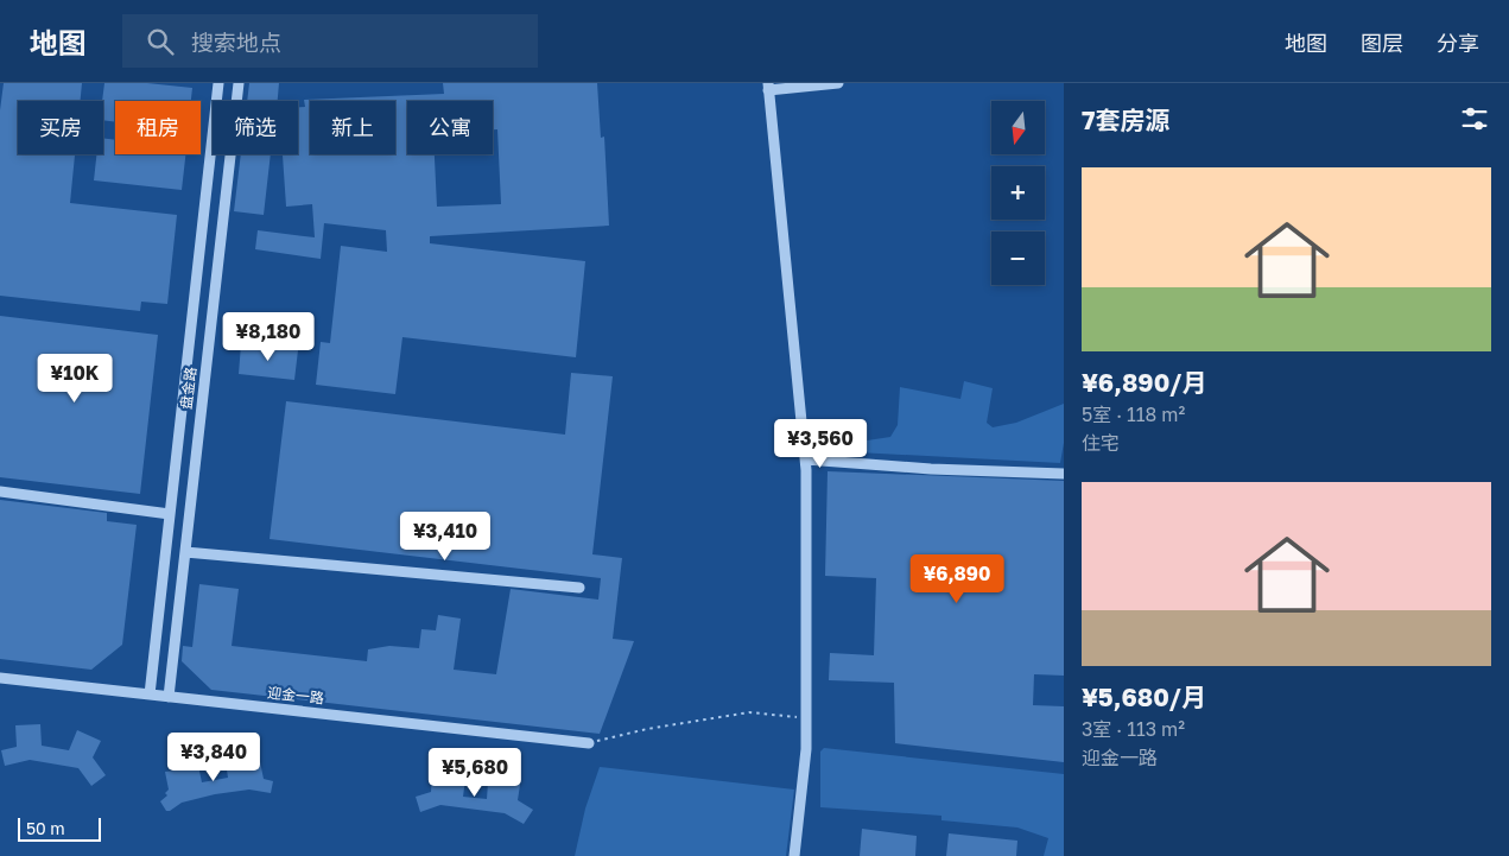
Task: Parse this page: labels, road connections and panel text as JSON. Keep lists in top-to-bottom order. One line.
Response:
{"streets":{"street":["盘金路","迎金一路"]},"crossings":[["盘金路","迎金一路"]],"scale_bar":"50 m","north":"bottom","page":{"header":"地图","search":"搜索地点","nav":["地图","图层","分享"],"heading":"7套房源","map_buttons":["+","−"],"chip":["买房","租房","筛选","新上","公寓"],"list":[{"name":"¥6,890/月","note":"5室 · 118 m² · 住宅"},{"name":"¥5,680/月","note":"3室 · 113 m² · 迎金一路"}],"price":["¥8,180","¥10K","¥3,560","¥3,410","¥6,890","¥3,840","¥5,680"],"scale":"50 m"}}
